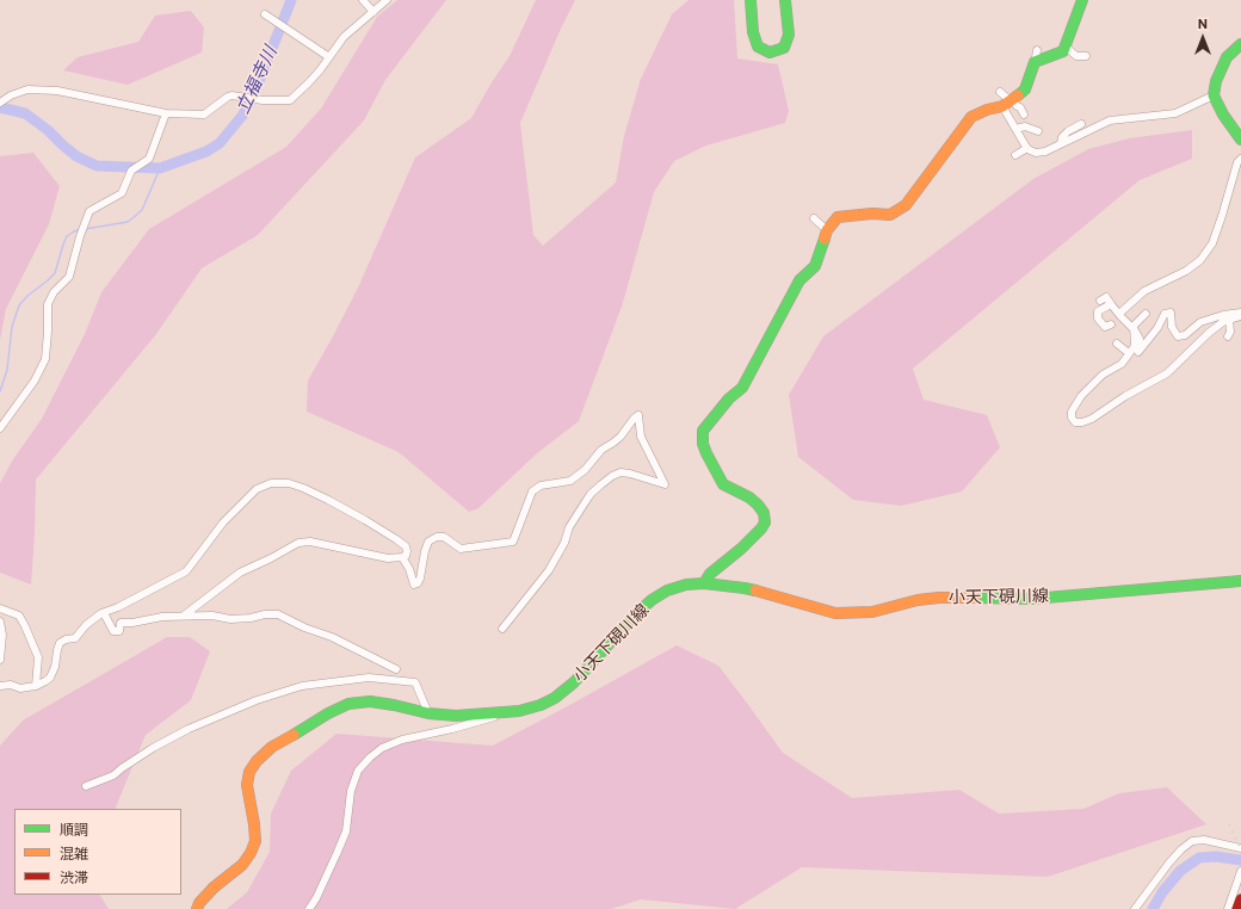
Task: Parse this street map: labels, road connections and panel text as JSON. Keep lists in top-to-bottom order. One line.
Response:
{"streets":{"main road":["小天下硯川線"]},"water":["立福寺川"],"legend":["順調","混雑","渋滞"],"north":"top"}
